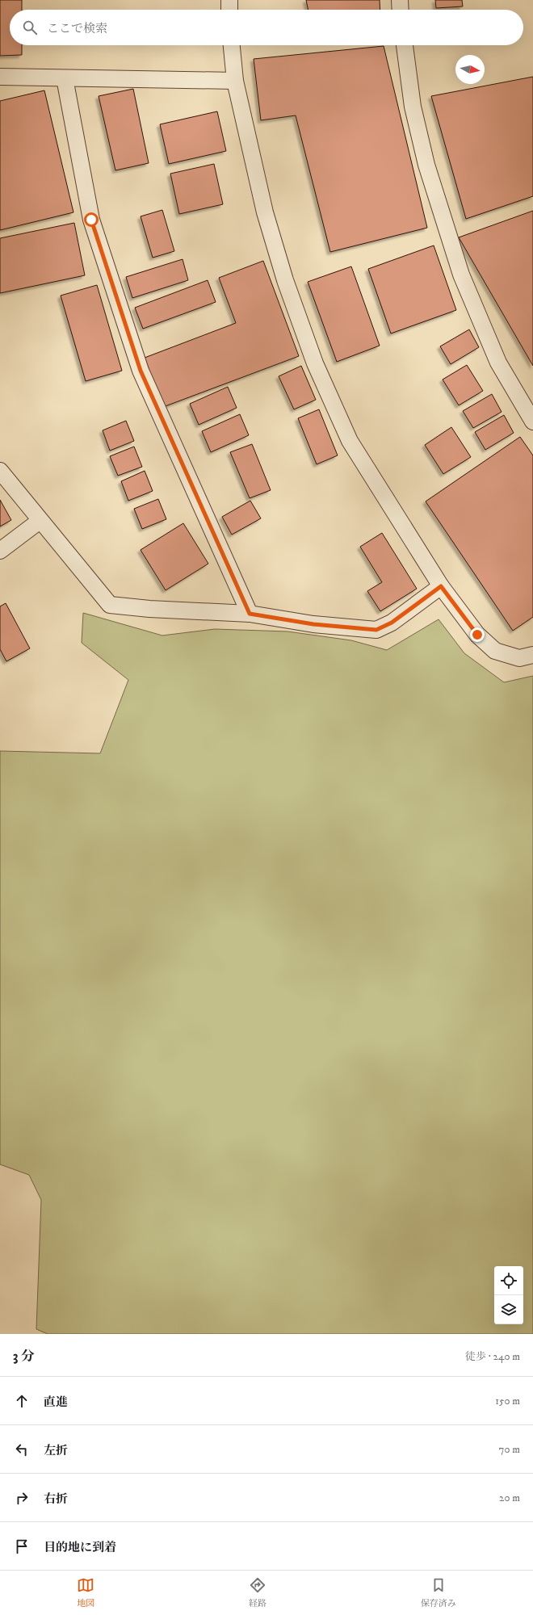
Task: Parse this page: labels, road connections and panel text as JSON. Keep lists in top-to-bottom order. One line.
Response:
{"north":"right","page":{"search":"ここで検索","heading":["3 分","徒歩 · 240 m"],"list":[["直進","150 m"],["左折","70 m"],["右折","20 m"],"目的地に到着"],"nav":["地図","経路","保存済み"]}}
